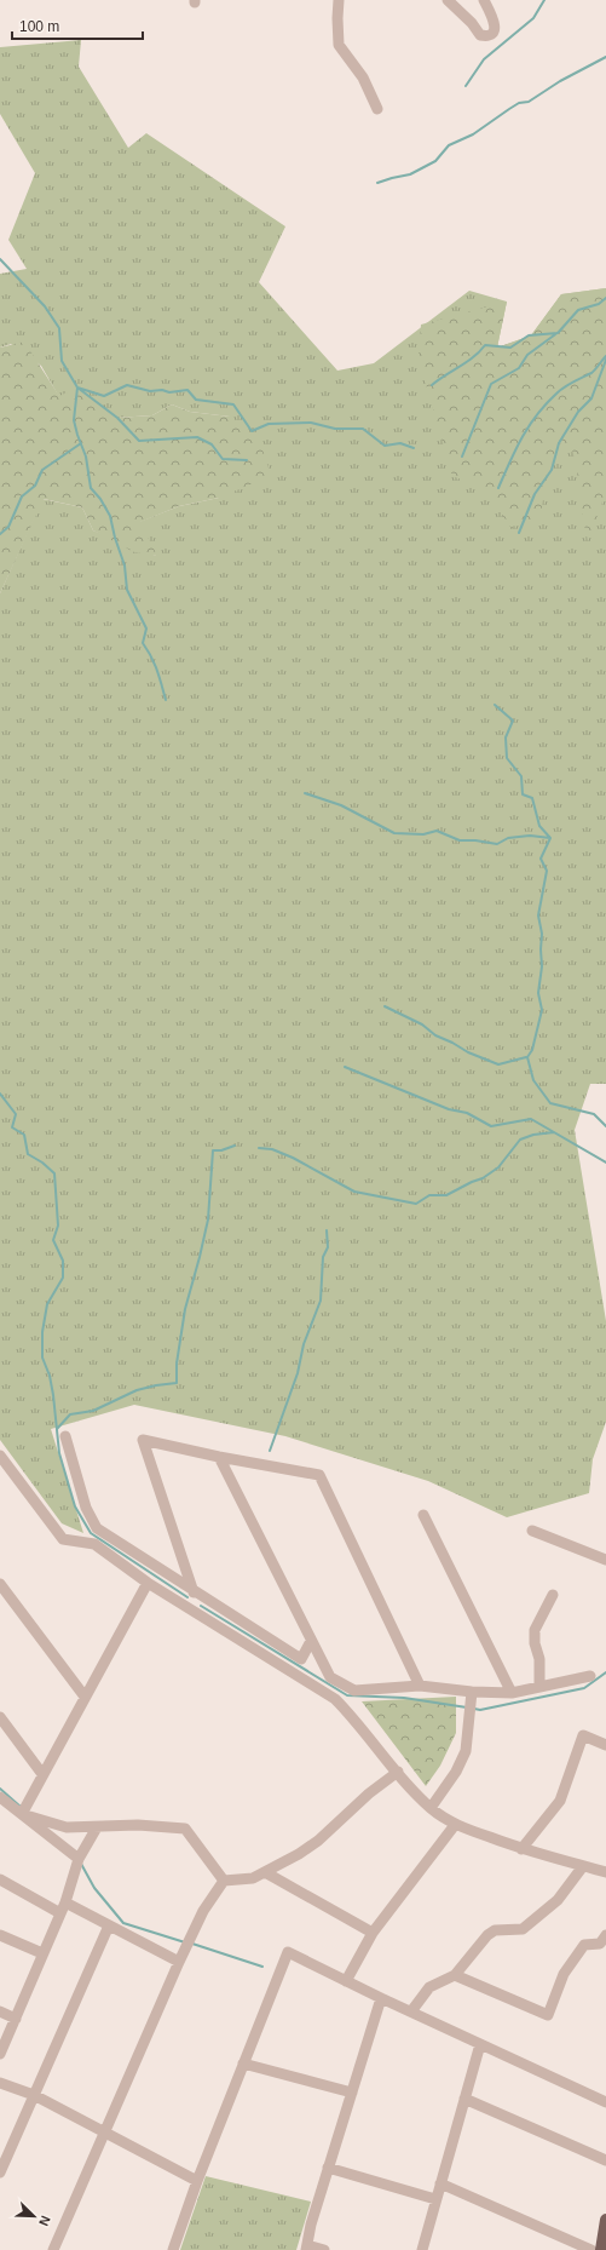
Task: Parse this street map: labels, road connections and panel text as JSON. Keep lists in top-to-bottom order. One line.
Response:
{"scale_bar":"100 m","north":"bottom right"}
